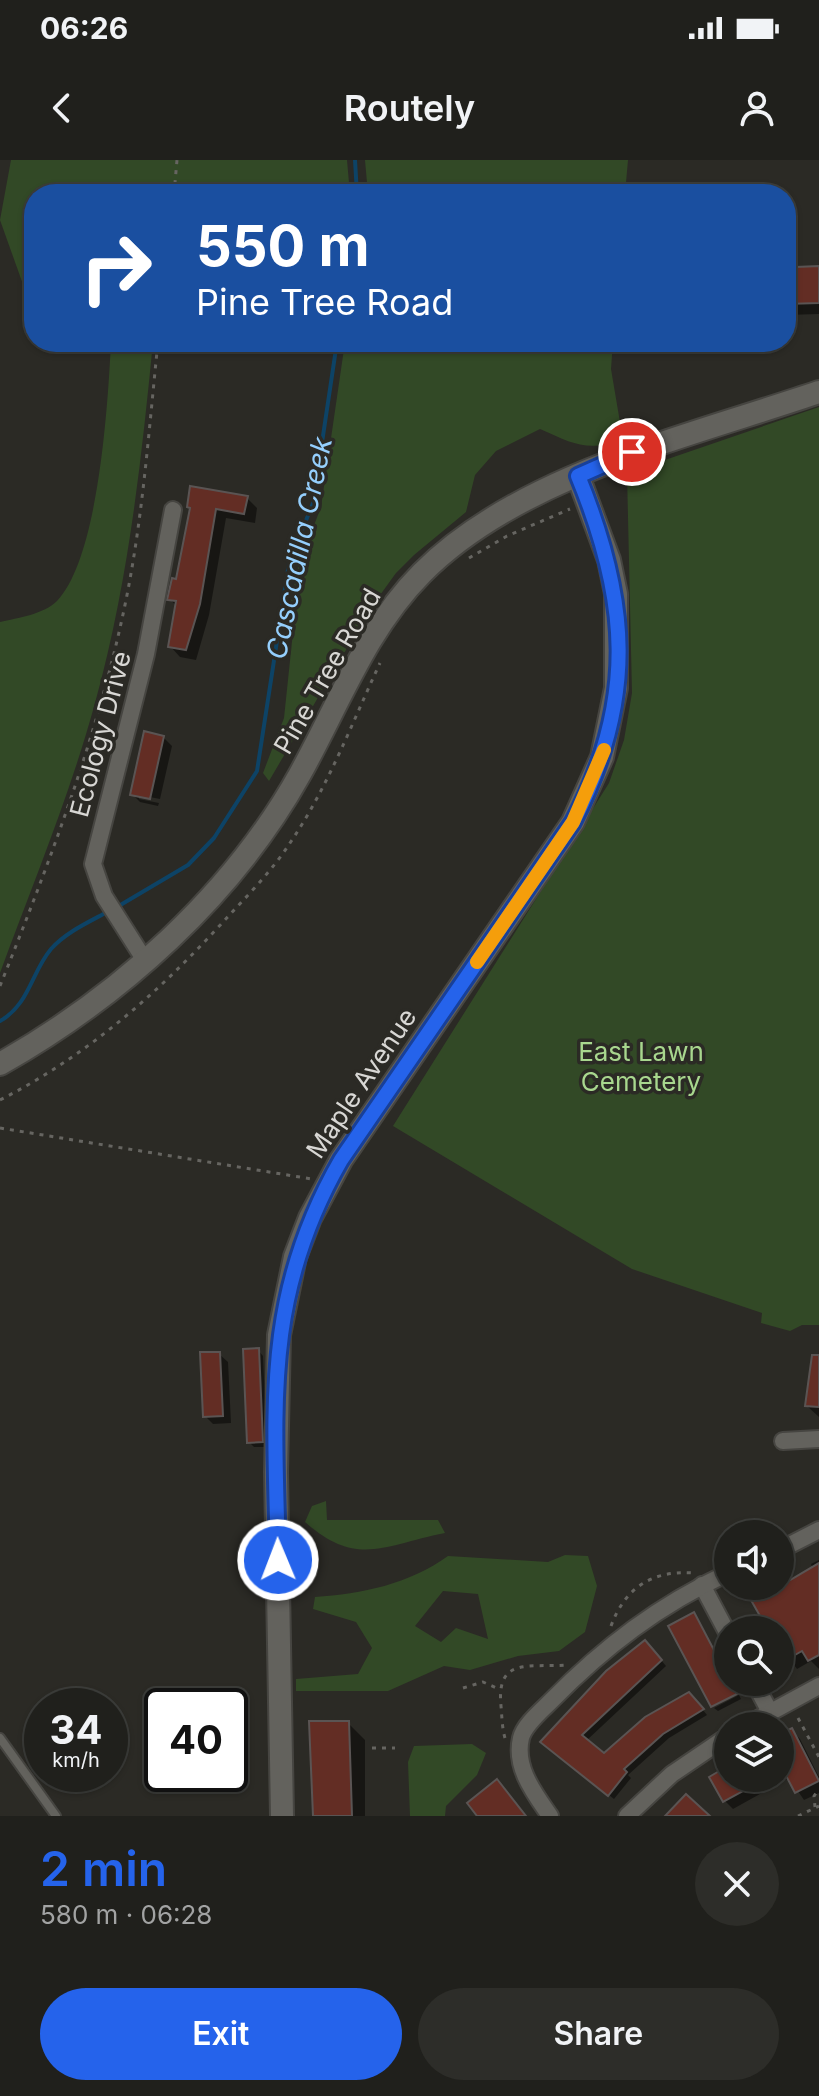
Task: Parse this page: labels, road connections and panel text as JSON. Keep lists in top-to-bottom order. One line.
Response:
{"streets":{"street":["Pine Tree Road","Ecology Drive","Maple Avenue"]},"crossings":[["Pine Tree Road","Ecology Drive"],["Pine Tree Road","Maple Avenue"]],"water":["Cascadilla Creek"],"parks":["East Lawn Cemetery"],"page":{"status":"06:26","header":"Routely","turn":["550 m","Pine Tree Road"],"speed":"34 km/h","limit":"40","heading":["2 min","580 m · 06:28"],"buttons":["Exit","Share"]}}
